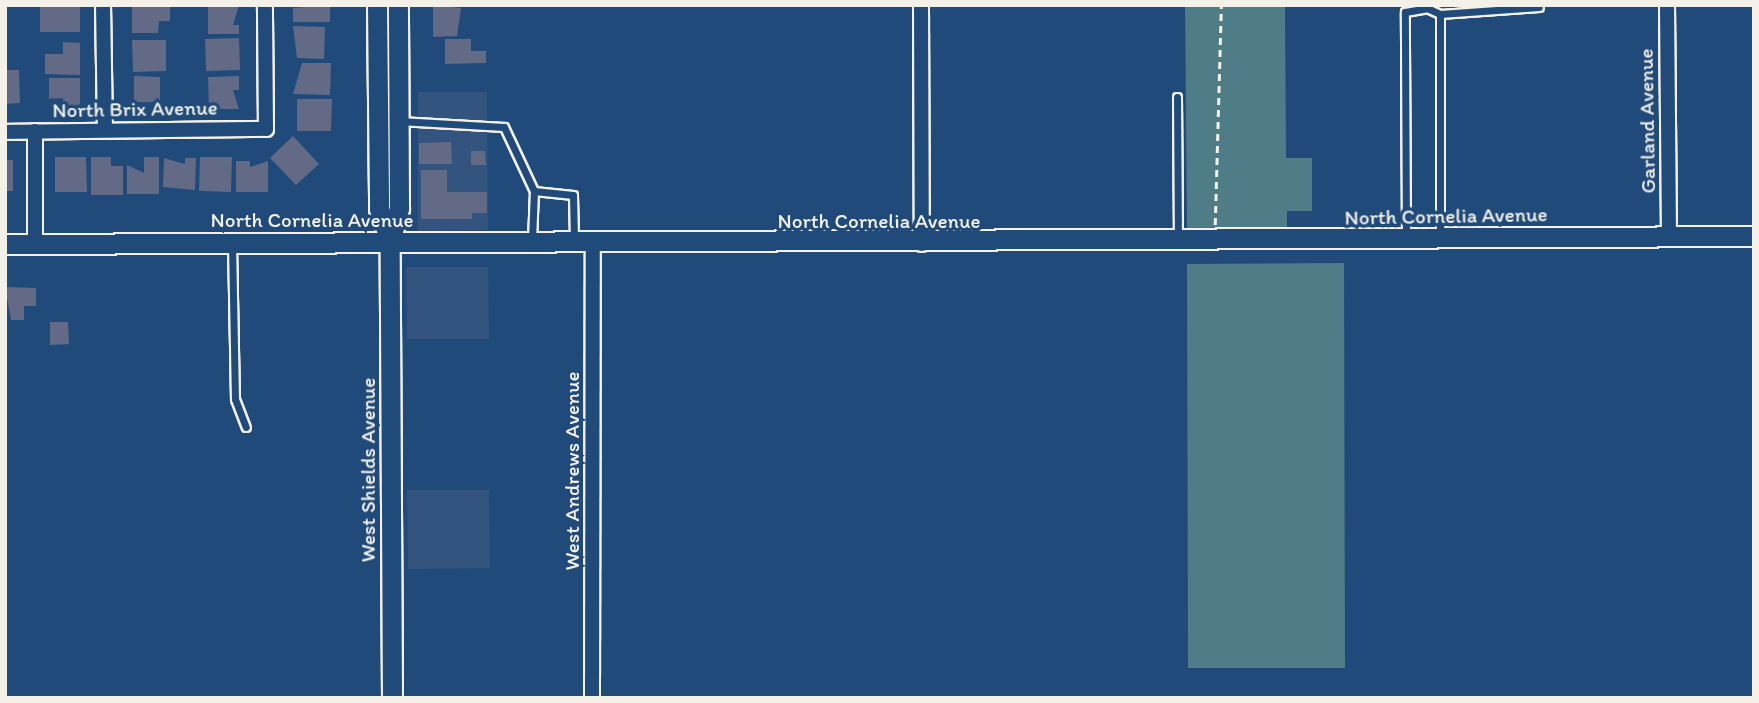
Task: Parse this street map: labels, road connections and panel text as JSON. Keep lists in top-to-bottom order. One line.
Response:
{"streets":{"street":["North Brix Avenue","Garland Avenue","North Cornelia Avenue","West Shields Avenue","West Andrews Avenue"]},"crossings":[["Garland Avenue","North Cornelia Avenue"],["North Cornelia Avenue","West Shields Avenue"],["North Cornelia Avenue","West Andrews Avenue"]]}
